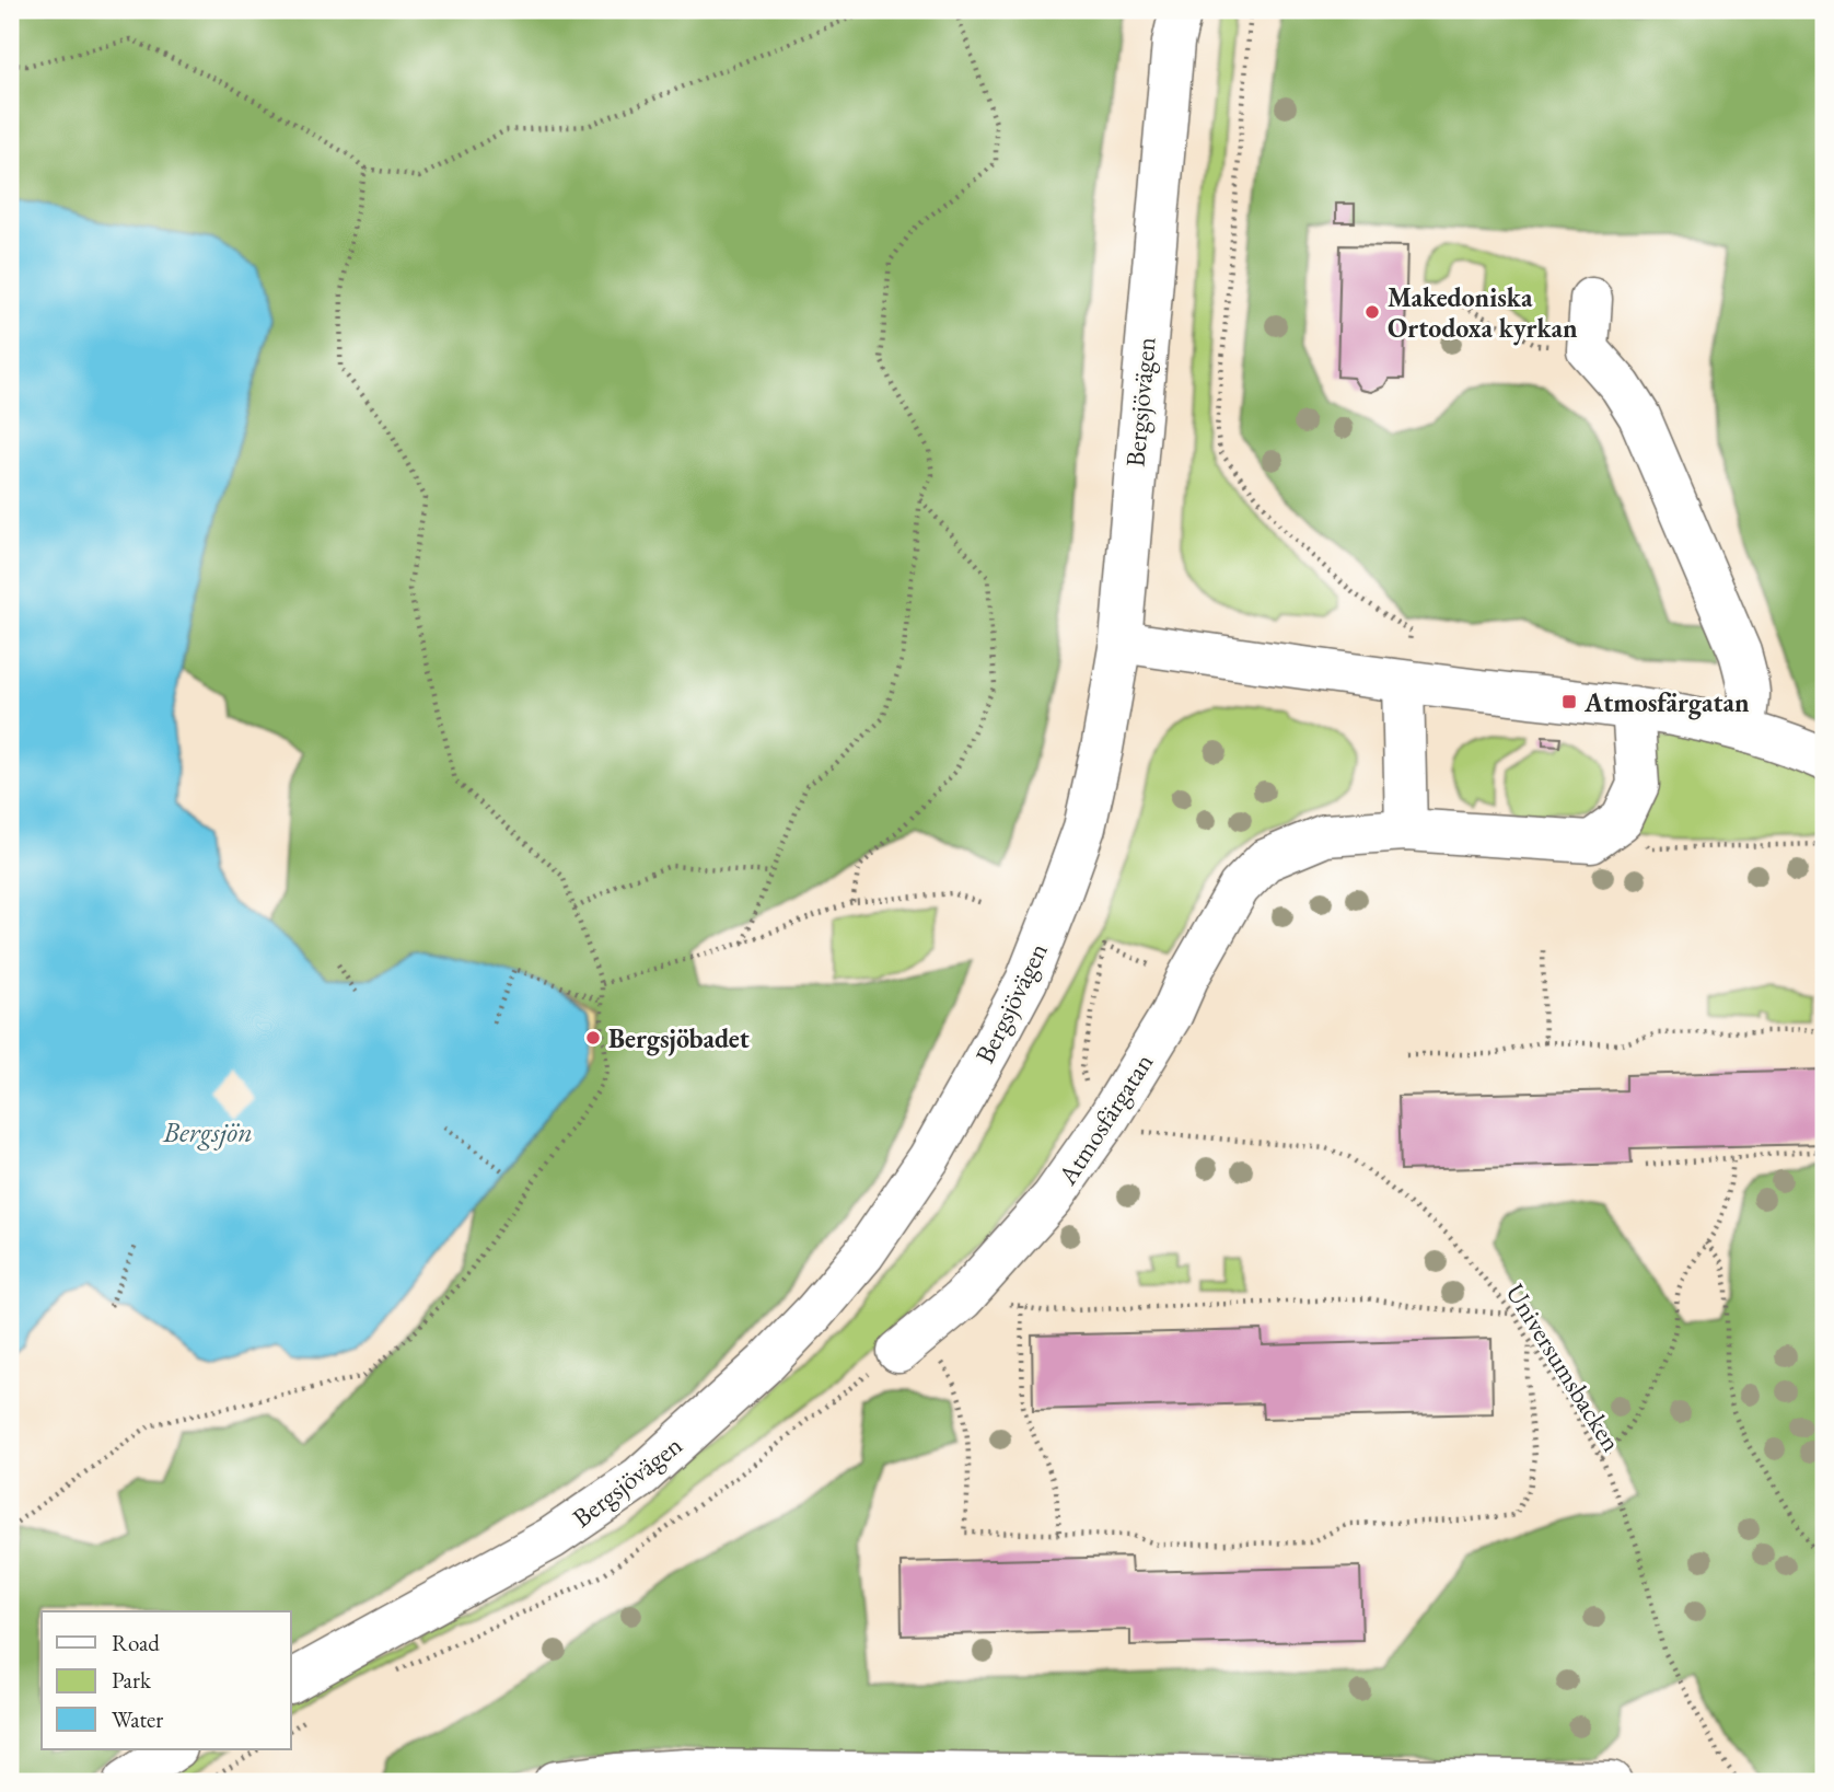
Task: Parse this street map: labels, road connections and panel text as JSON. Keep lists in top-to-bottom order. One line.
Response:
{"streets":{"street":["Bergsjövägen","Atmosfärgatan"],"path":["Universumsbacken"]},"crossings":[["Atmosfärgatan","Universumsbacken"]],"water":["Bergsjön"],"places":{"other":["Makedoniska Ortodoxa kyrkan","Bergsjöbadet"],"transit":["Atmosfärgatan"]},"legend":["Road","Park","Water"]}
